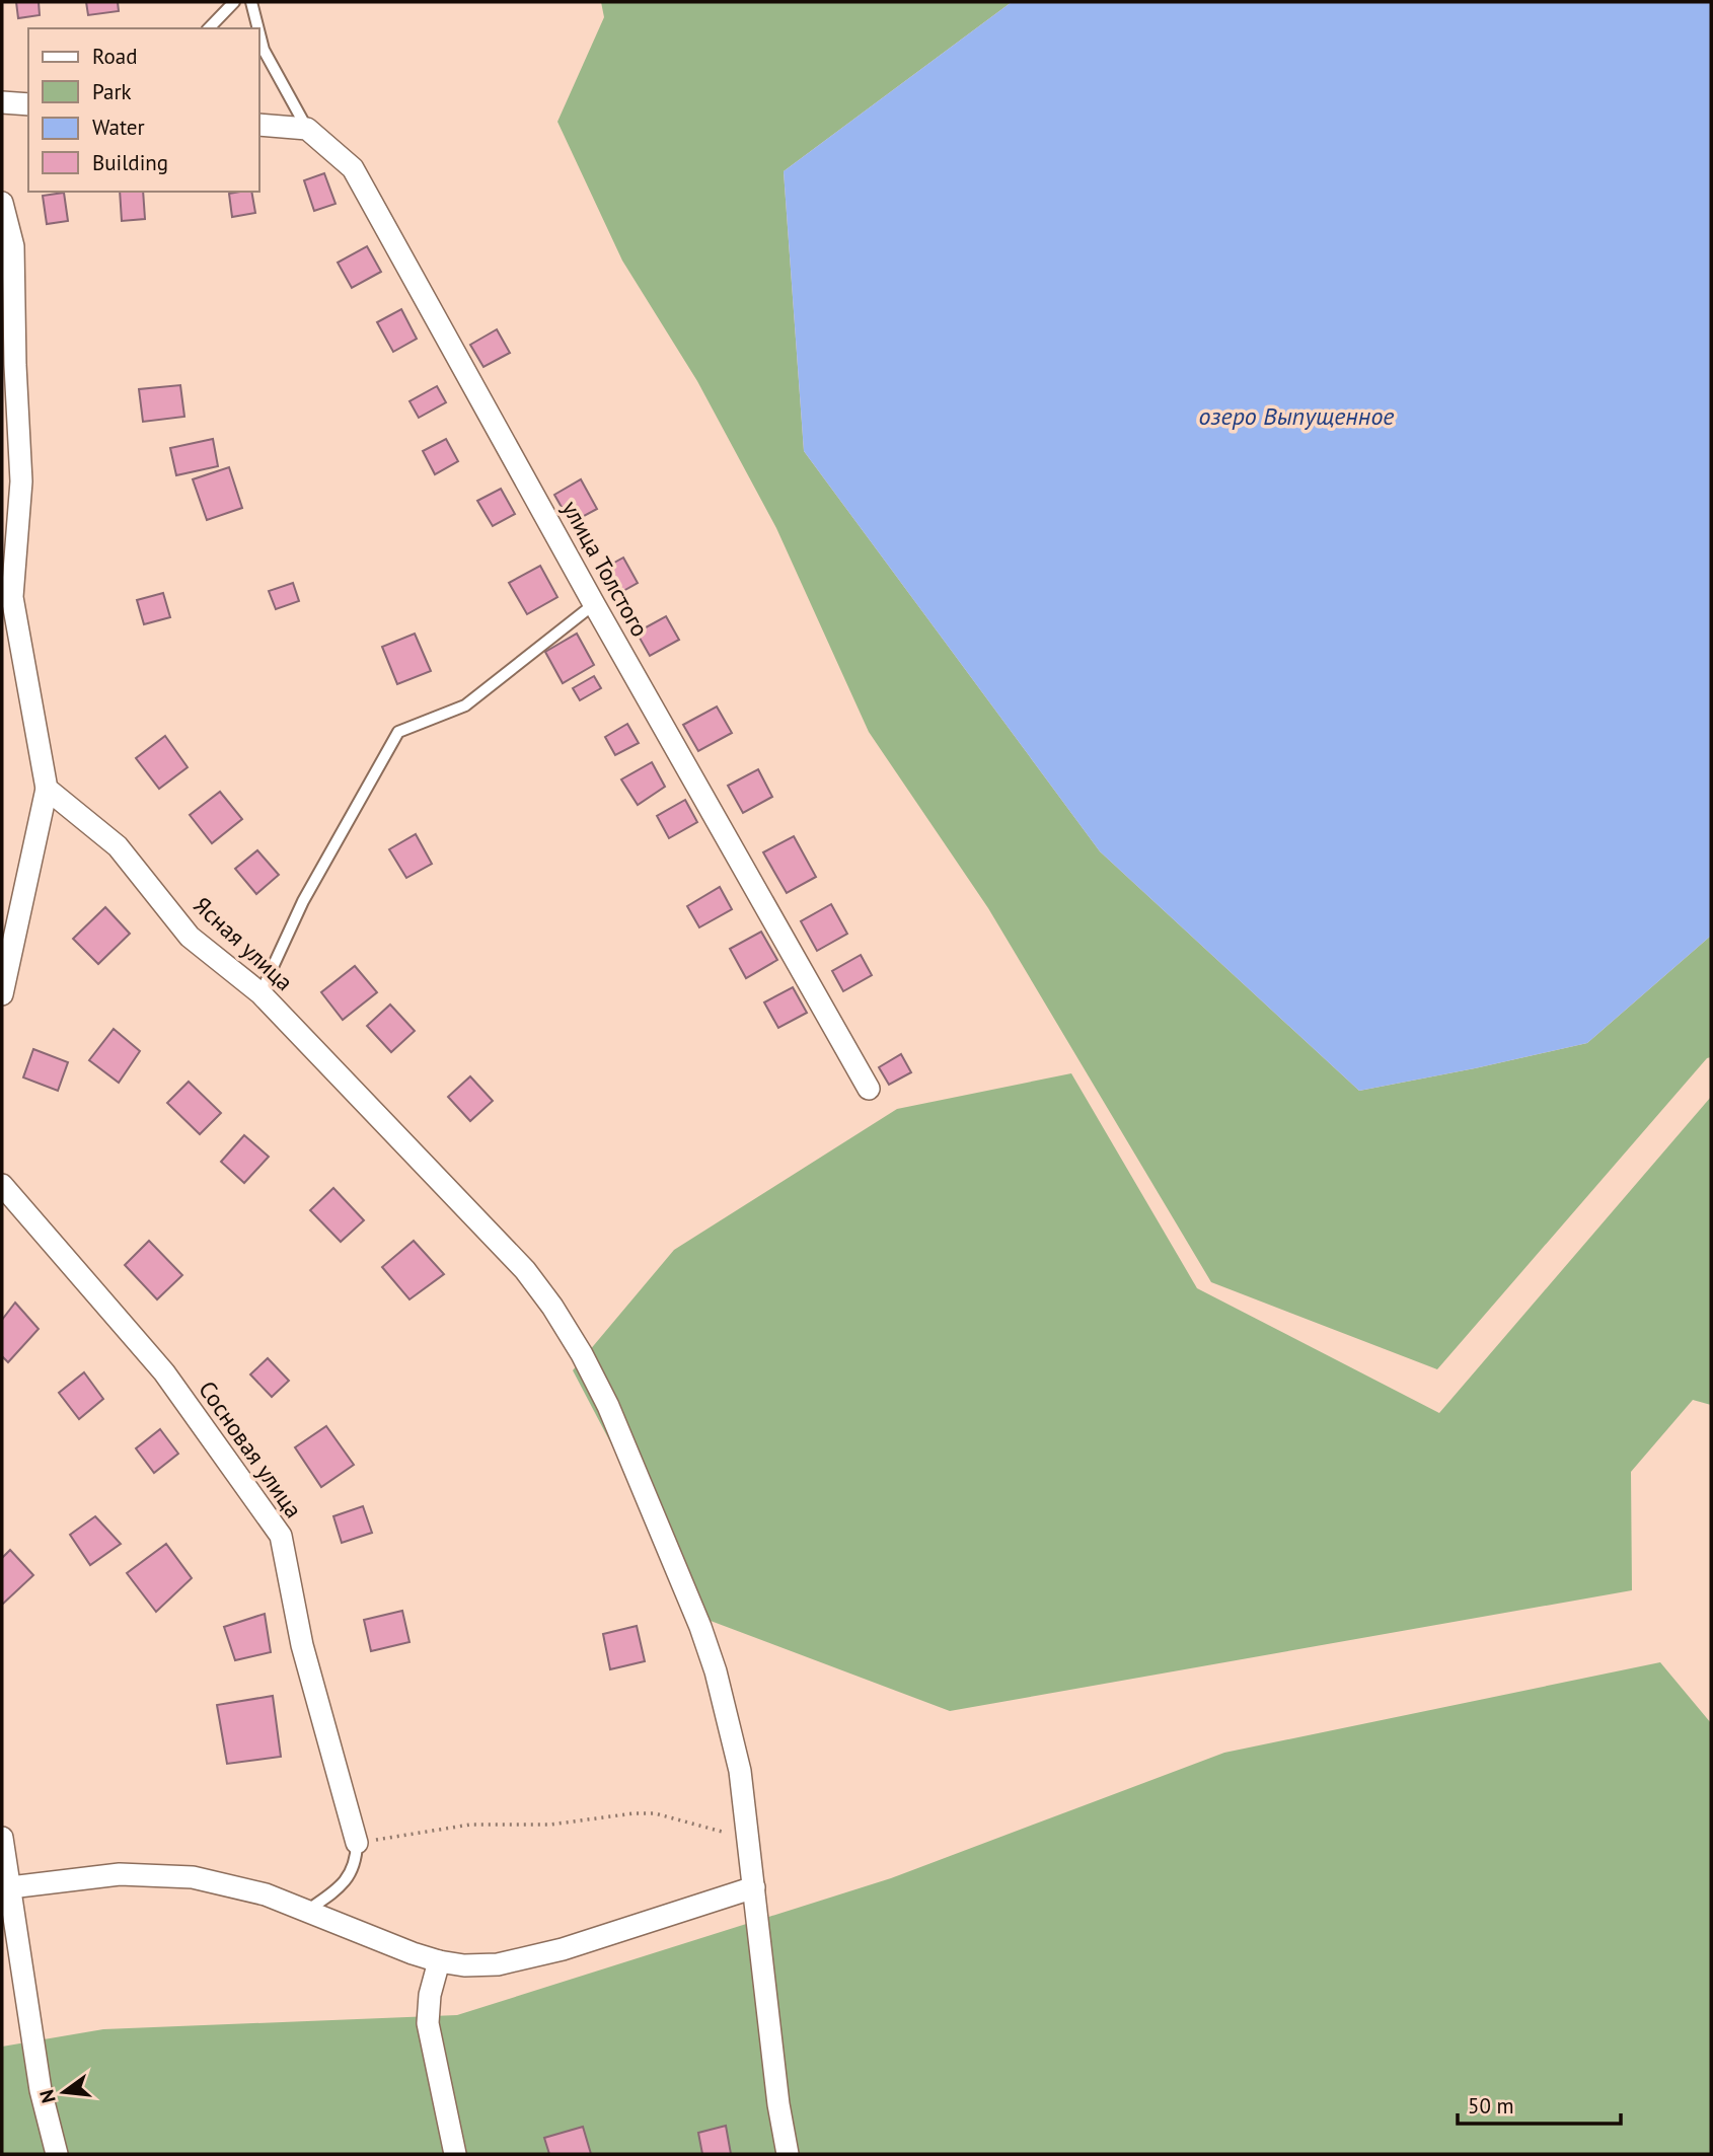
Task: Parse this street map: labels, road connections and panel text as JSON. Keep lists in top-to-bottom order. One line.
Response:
{"streets":{"street":["улица Толстого","Ясная улица","Сосновая улица"]},"water":["озеро Выпущенное"],"legend":["Road","Park","Water","Building"],"scale_bar":"50 m","north":"left"}
